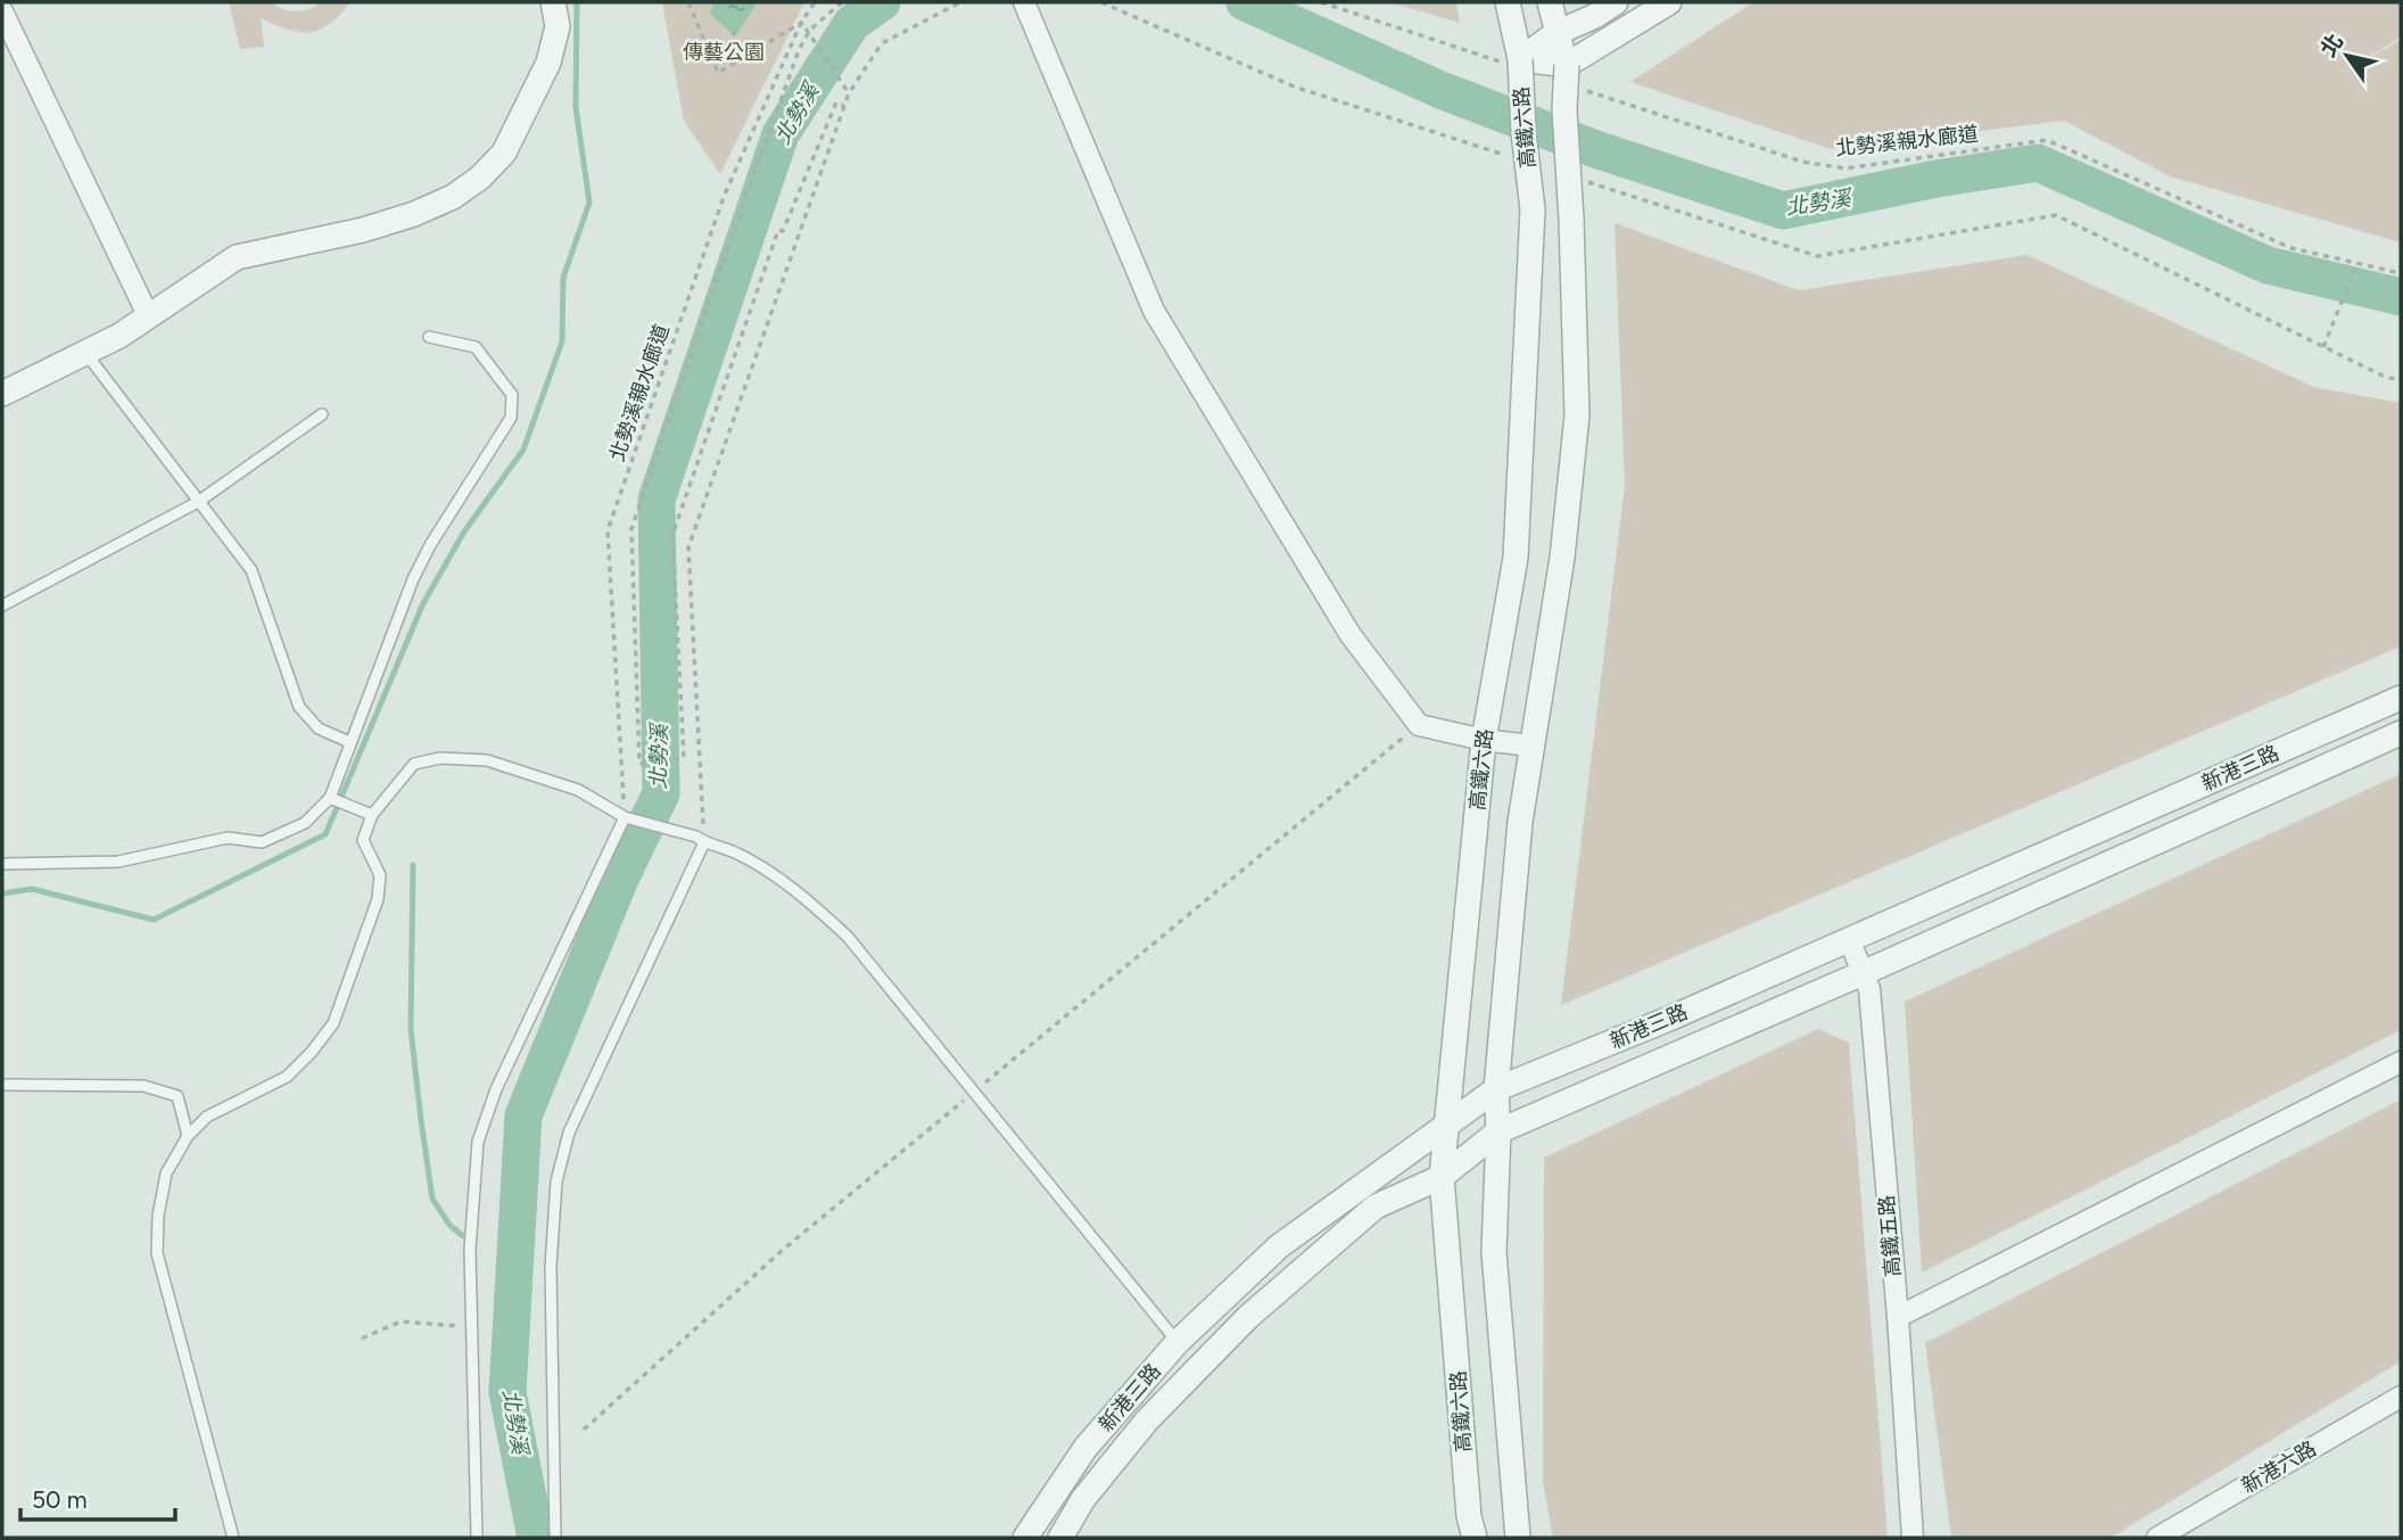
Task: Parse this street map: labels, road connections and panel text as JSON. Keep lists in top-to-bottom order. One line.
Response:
{"streets":{"street":["高鐵六路","新港三路","高鐵五路","新港六路"],"path":["北勢溪親水廊道"]},"crossings":[["高鐵六路","新港三路"],["新港三路","高鐵五路"]],"water":["北勢溪"],"parks":["傳藝公園"],"scale_bar":"50 m","north":"top left"}
